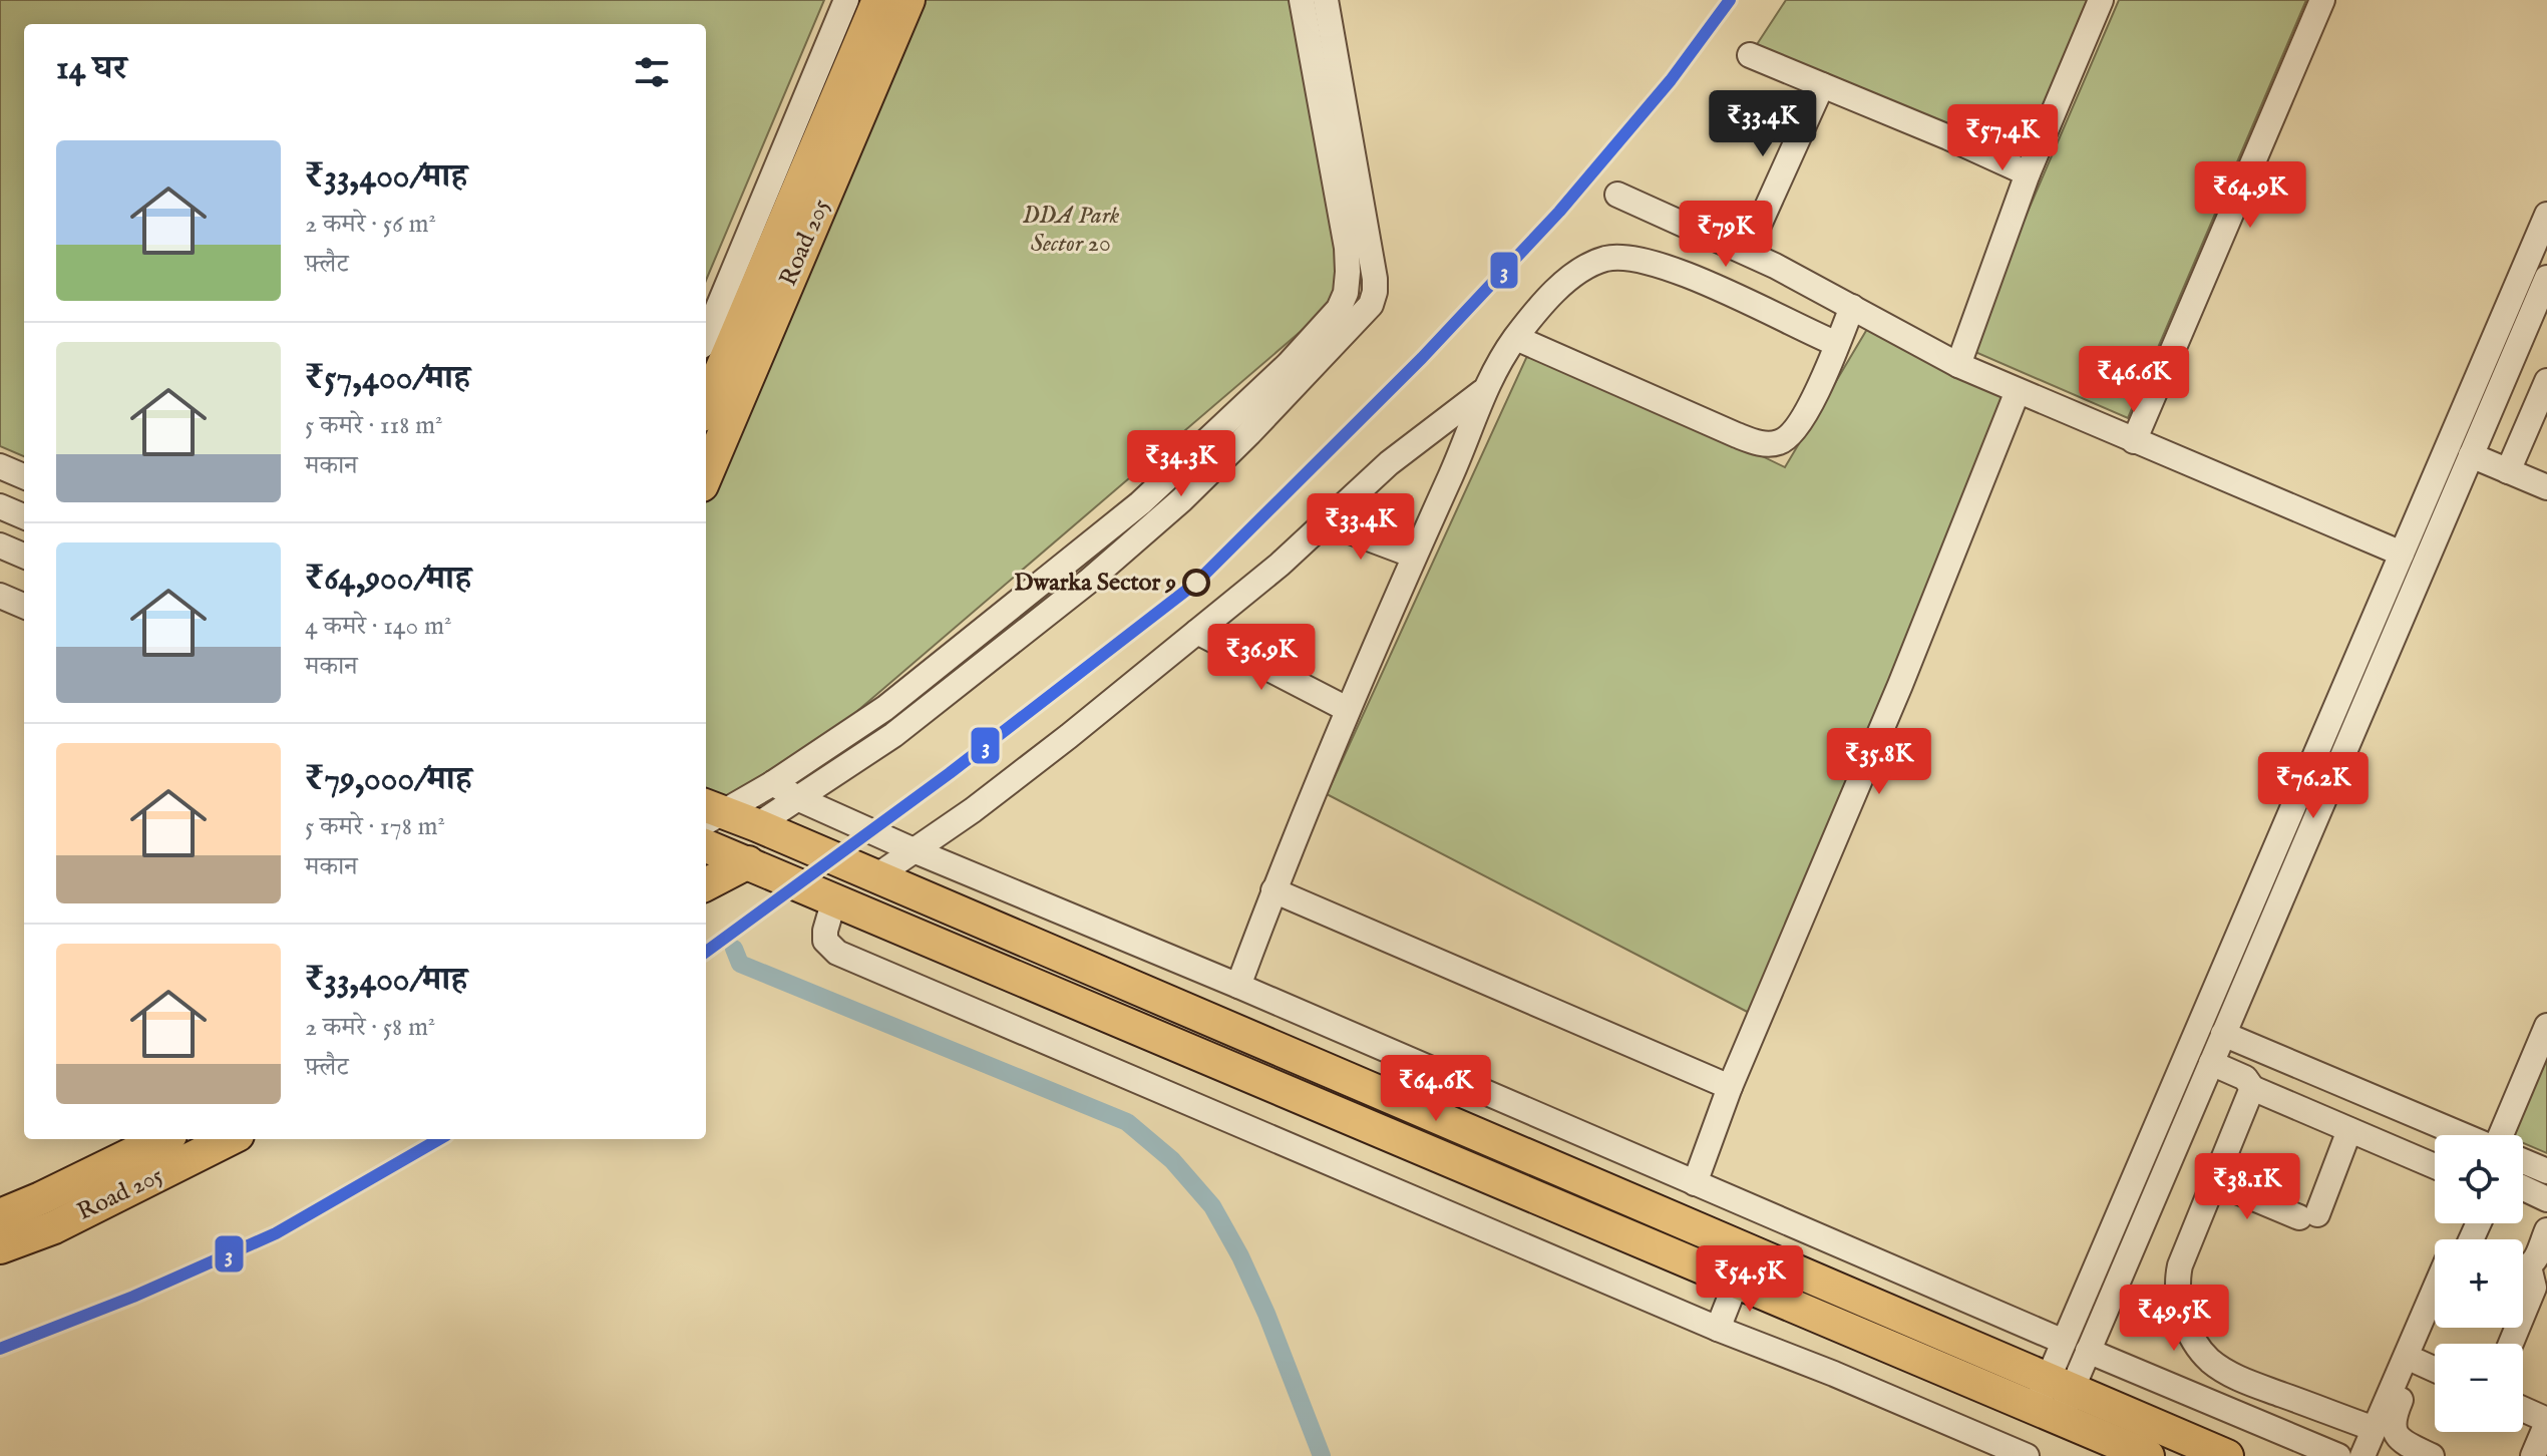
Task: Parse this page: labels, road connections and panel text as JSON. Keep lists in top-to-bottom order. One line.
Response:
{"streets":{"main road":["Road 205"]},"parks":["DDA Park Sector 20"],"places":["Dwarka Sector 9"],"lines":["transit line 3"],"page":{"heading":"14 घर","price":["₹33.4K","₹57.4K","₹64.9K","₹79K","₹46.6K","₹34.3K","₹33.4K","₹36.9K","₹35.8K","₹76.2K","₹64.6K","₹38.1K","₹54.5K","₹49.5K"],"list":[{"name":"₹33,400/माह","note":"2 कमरे · 56 m² · फ़्लैट"},{"name":"₹57,400/माह","note":"5 कमरे · 118 m² · मकान"},{"name":"₹64,900/माह","note":"4 कमरे · 140 m² · मकान"},{"name":"₹79,000/माह","note":"5 कमरे · 178 m² · मकान"},{"name":"₹33,400/माह","note":"2 कमरे · 58 m² · फ़्लैट"}],"map_buttons":["+","−"]}}
